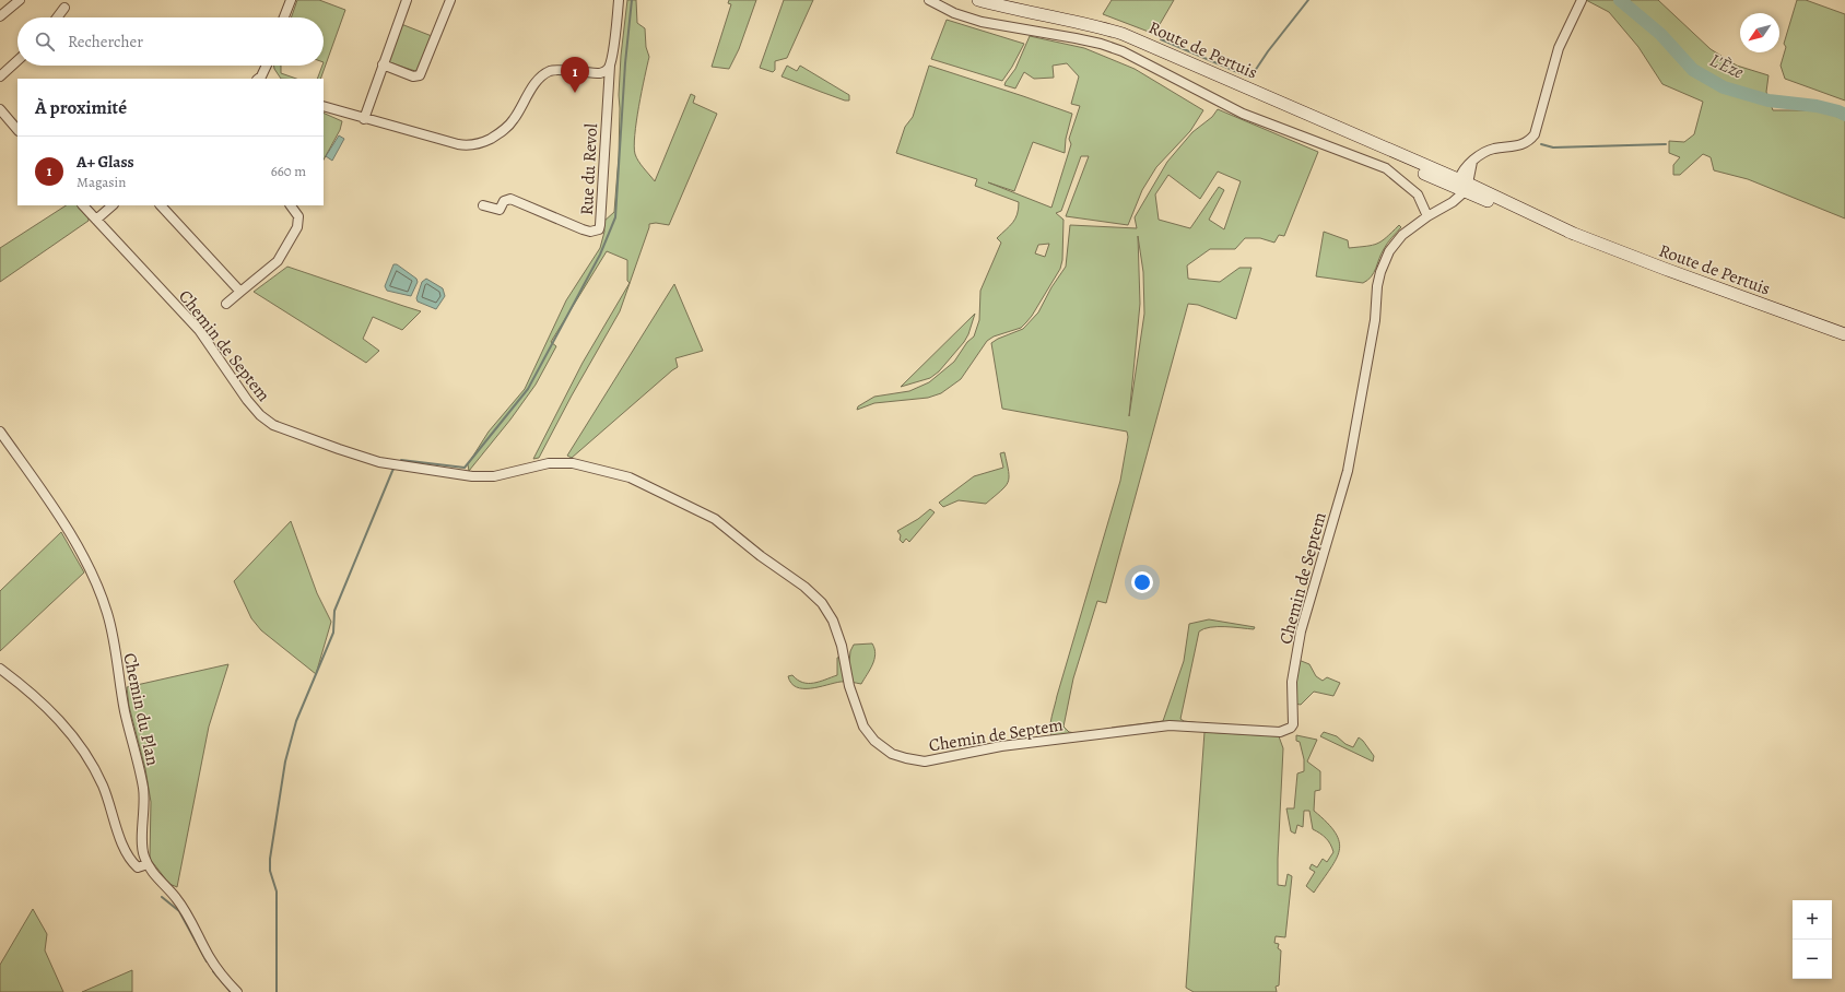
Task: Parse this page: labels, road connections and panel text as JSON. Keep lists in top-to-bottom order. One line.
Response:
{"streets":{"main road":["Route de Pertuis"],"street":["Rue du Revol","Chemin de Septem","Chemin du Plan"]},"crossings":[["Route de Pertuis","Chemin de Septem"]],"water":["L'Èze"],"north":"bottom left","page":{"search":"Rechercher","pins":"1","heading":"À proximité","list":[{"mark":"1","name":"A+ Glass","note":"Magasin","value":"660 m"}],"map_buttons":["+","−"]}}
